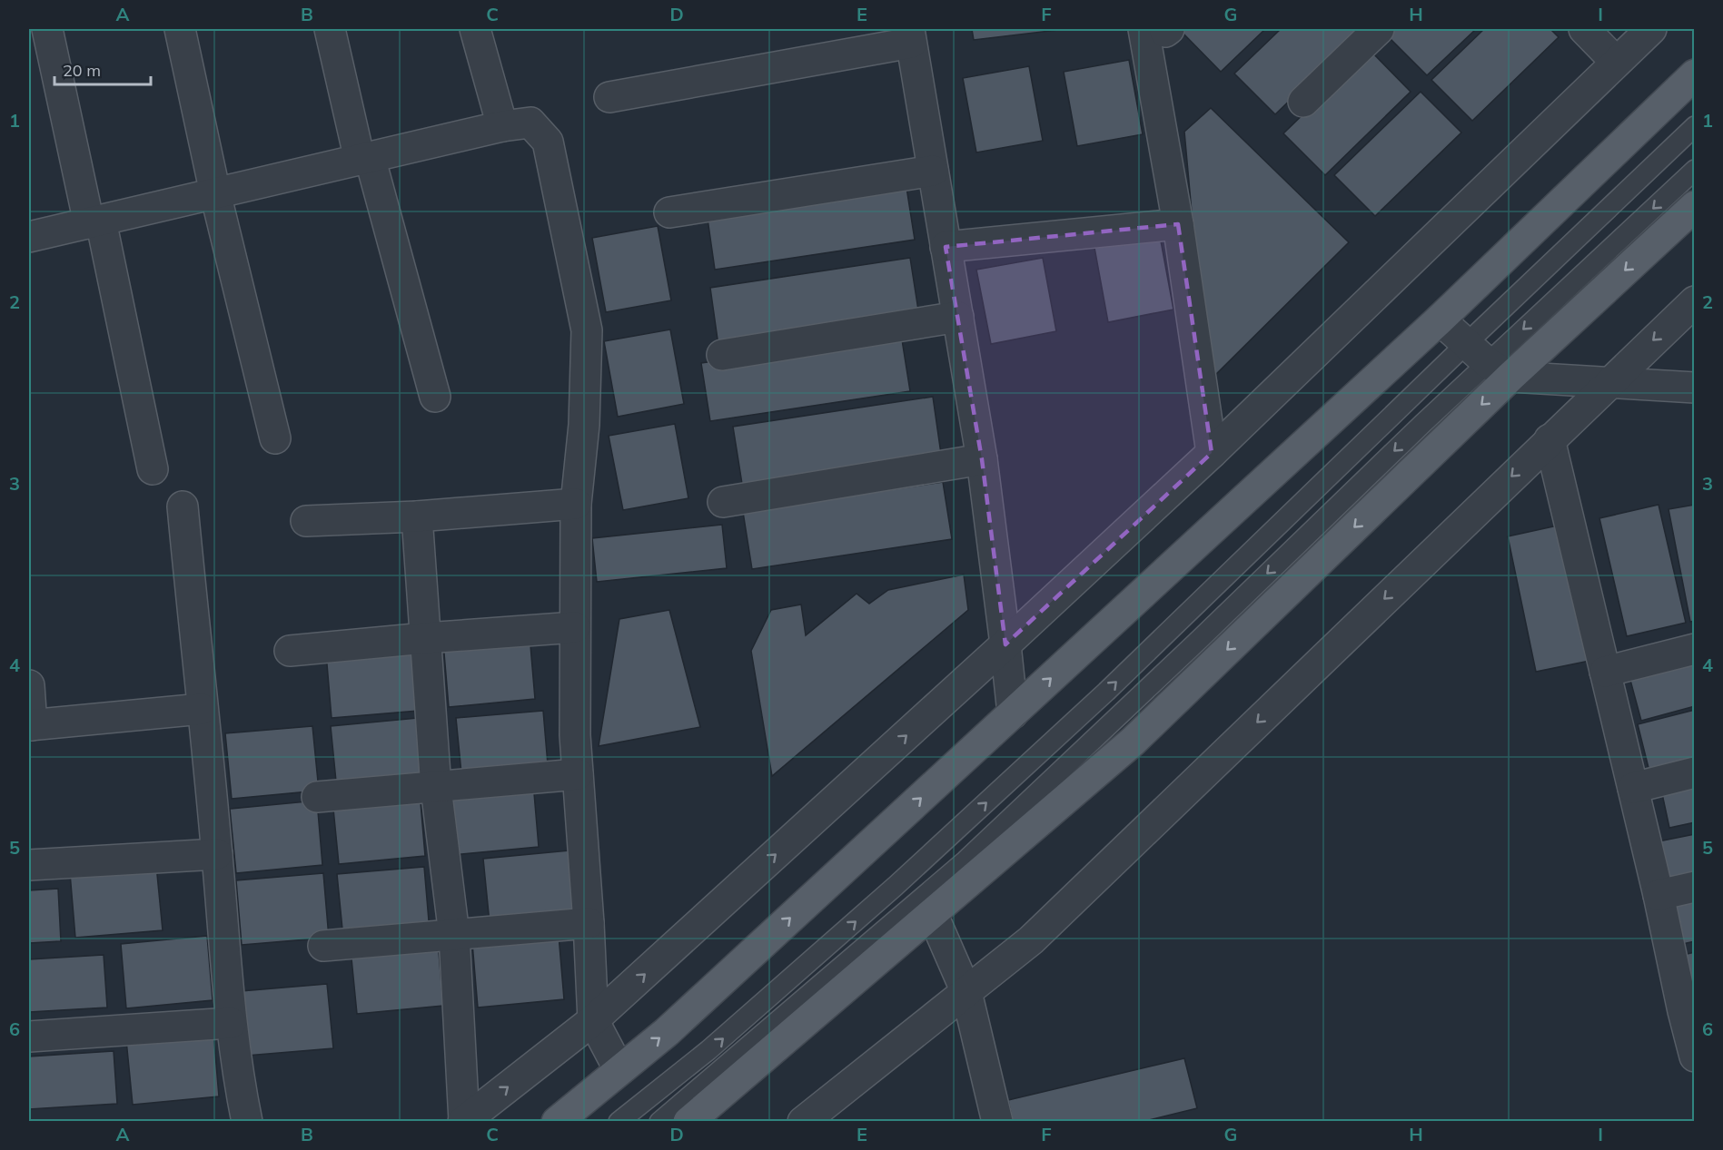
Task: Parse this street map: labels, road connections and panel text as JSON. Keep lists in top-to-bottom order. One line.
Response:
{"scale_bar":"20 m","grid":{"columns":["A","B","C","D","E","F","G","H","I"],"rows":["1","2","3","4","5","6"]}}
